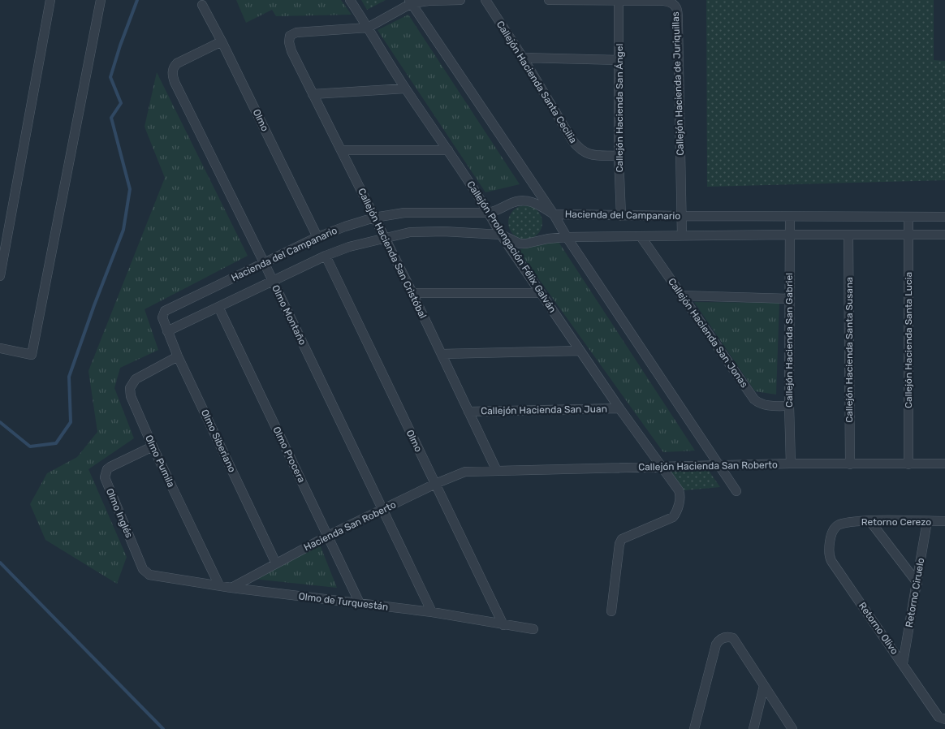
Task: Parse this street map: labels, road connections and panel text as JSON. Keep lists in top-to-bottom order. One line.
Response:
{"streets":{"street":["Callejón Hacienda Santa Cecilia","Callejón Hacienda de Juriquillas","Callejón Hacienda San Ángel","Olmo","Hacienda del Campanario","Callejón Prolongación Félix Galván","Callejón Hacienda San Cristóbal","Olmo Montaño","Callejón Hacienda San Jonas","Callejón Hacienda San Gabriel","Callejón Hacienda Santa Lucia","Callejón Hacienda Santa Susana","Callejón Hacienda San Juan","Olmo Siberiano","Olmo Procera","Olmo Pumila","Callejón Hacienda San Roberto","Olmo Inglés","Retorno Cerezo","Hacienda San Roberto","Retorno Ciruelo","Olmo de Turquestán","Retorno Olivo"]},"crossings":[["Callejón Hacienda Santa Cecilia","Callejón Hacienda San Ángel"],["Callejón Hacienda de Juriquillas","Callejón Hacienda San Ángel"],["Callejón Hacienda de Juriquillas","Hacienda del Campanario"],["Callejón Hacienda San Ángel","Hacienda del Campanario"],["Olmo","Hacienda del Campanario"],["Olmo","Olmo Montaño"],["Olmo","Hacienda San Roberto"],["Olmo","Olmo de Turquestán"],["Hacienda del Campanario","Callejón Prolongación Félix Galván"],["Hacienda del Campanario","Callejón Hacienda San Cristóbal"],["Hacienda del Campanario","Olmo Montaño"],["Hacienda del Campanario","Callejón Hacienda San Jonas"],["Hacienda del Campanario","Callejón Hacienda San Gabriel"],["Hacienda del Campanario","Callejón Hacienda Santa Lucia"],["Hacienda del Campanario","Callejón Hacienda Santa Susana"],["Hacienda del Campanario","Olmo Siberiano"],["Hacienda del Campanario","Olmo Procera"],["Callejón Prolongación Félix Galván","Callejón Hacienda San Cristóbal"],["Callejón Prolongación Félix Galván","Callejón Hacienda San Juan"],["Callejón Prolongación Félix Galván","Callejón Hacienda San Roberto"],["Callejón Hacienda San Cristóbal","Callejón Hacienda San Juan"],["Callejón Hacienda San Cristóbal","Callejón Hacienda San Roberto"],["Olmo Montaño","Hacienda San Roberto"],["Olmo Montaño","Olmo de Turquestán"],["Callejón Hacienda San Jonas","Callejón Hacienda San Gabriel"],["Callejón Hacienda San Gabriel","Callejón Hacienda San Roberto"],["Callejón Hacienda Santa Lucia","Callejón Hacienda San Roberto"],["Callejón Hacienda Santa Susana","Callejón Hacienda San Roberto"],["Olmo Siberiano","Olmo Pumila"],["Olmo Siberiano","Hacienda San Roberto"],["Olmo Procera","Hacienda San Roberto"],["Olmo Procera","Olmo de Turquestán"],["Olmo Pumila","Olmo Inglés"],["Olmo Pumila","Olmo de Turquestán"],["Callejón Hacienda San Roberto","Hacienda San Roberto"],["Olmo Inglés","Olmo de Turquestán"],["Retorno Cerezo","Retorno Ciruelo"],["Retorno Cerezo","Retorno Olivo"],["Hacienda San Roberto","Olmo de Turquestán"],["Retorno Ciruelo","Retorno Olivo"]]}
